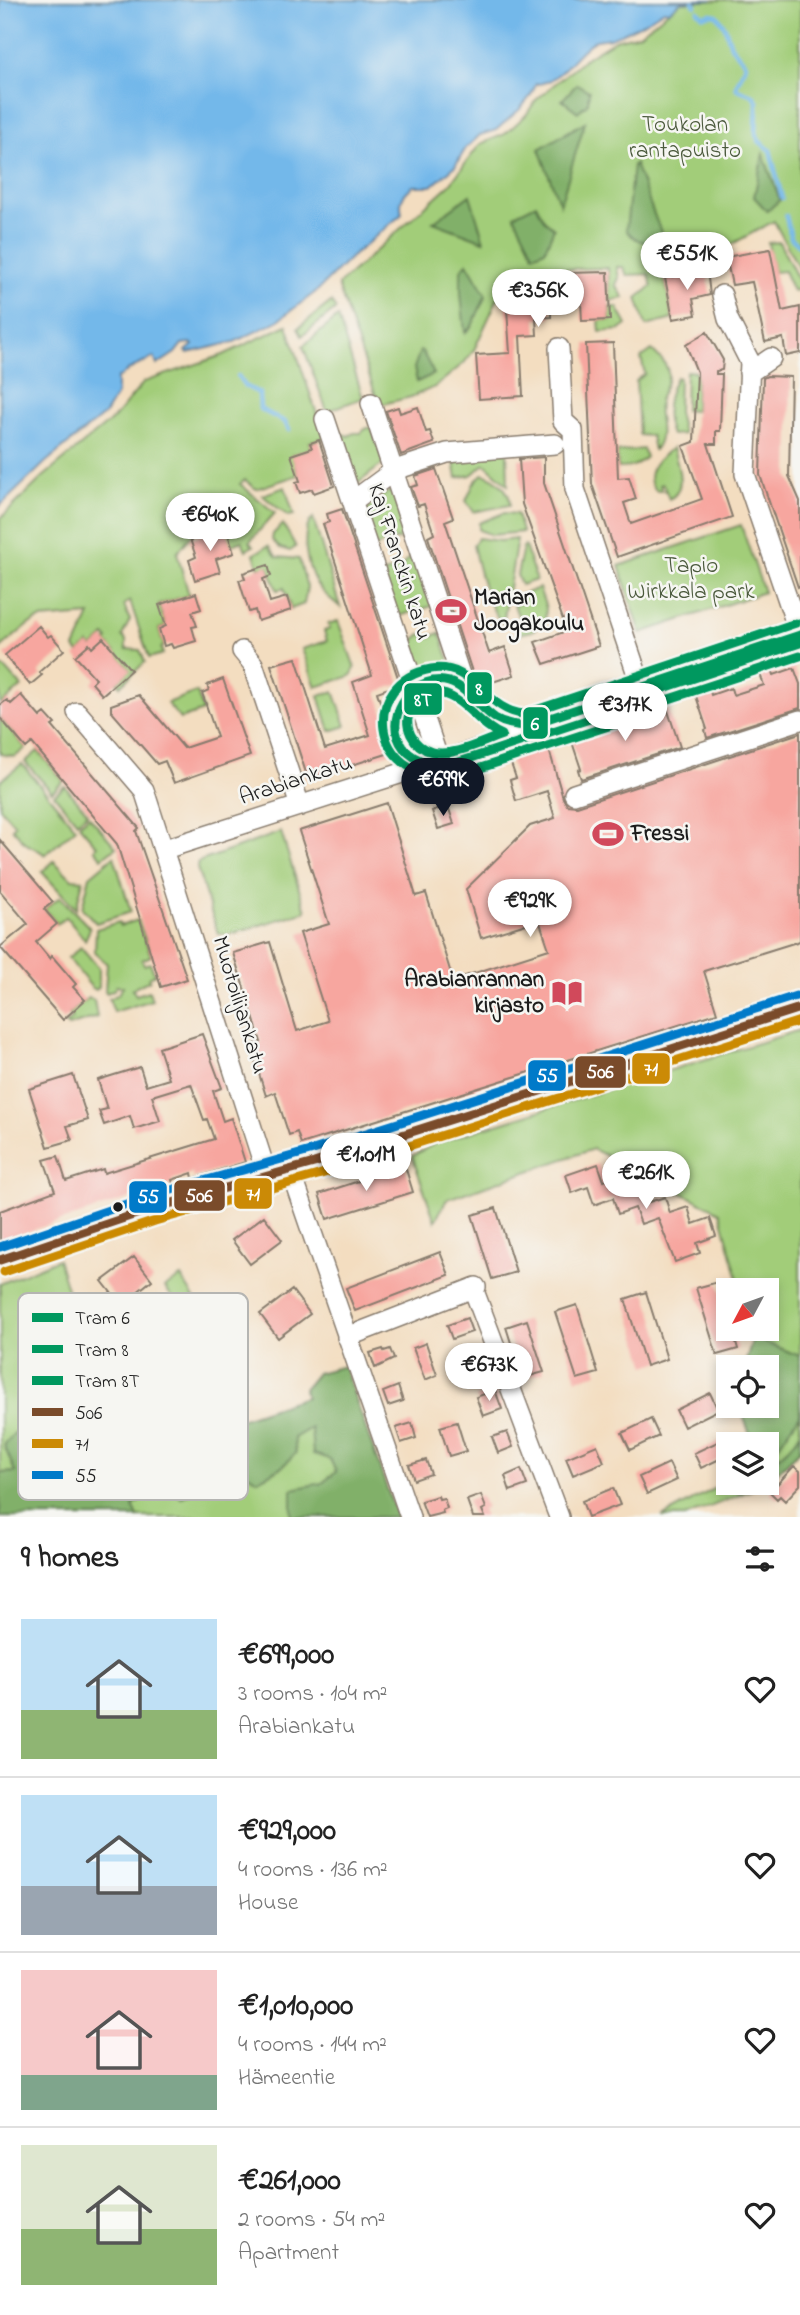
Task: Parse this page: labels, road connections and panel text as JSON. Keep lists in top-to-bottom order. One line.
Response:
{"streets":{"street":["Kaj Franckin katu","Arabiankatu","Muotoilijankatu"]},"crossings":[["Kaj Franckin katu","Arabiankatu"],["Arabiankatu","Muotoilijankatu"]],"parks":["Toukolan rantapuisto","Tapio Wirkkala park"],"places":{"sports":["Marian Joogakoulu","Fressi"],"library":["Arabianrannan kirjasto"]},"lines":["tram line 8","tram line 6","tram line 8T","transit line 55","transit line 506","transit line 71"],"legend":["Tram 6","Tram 8","Tram 8T","506","71","55"],"north":"bottom left","page":{"price":["€551K","€356K","€640K","€317K","€699K","€929K","€1.01M","€261K","€673K"],"heading":"9 homes","list":[{"name":"€699,000","note":"3 rooms · 104 m² · Arabiankatu"},{"name":"€929,000","note":"4 rooms · 136 m² · House"},{"name":"€1,010,000","note":"4 rooms · 144 m² · Hämeentie"},{"name":"€261,000","note":"2 rooms · 54 m² · Apartment"}]}}
